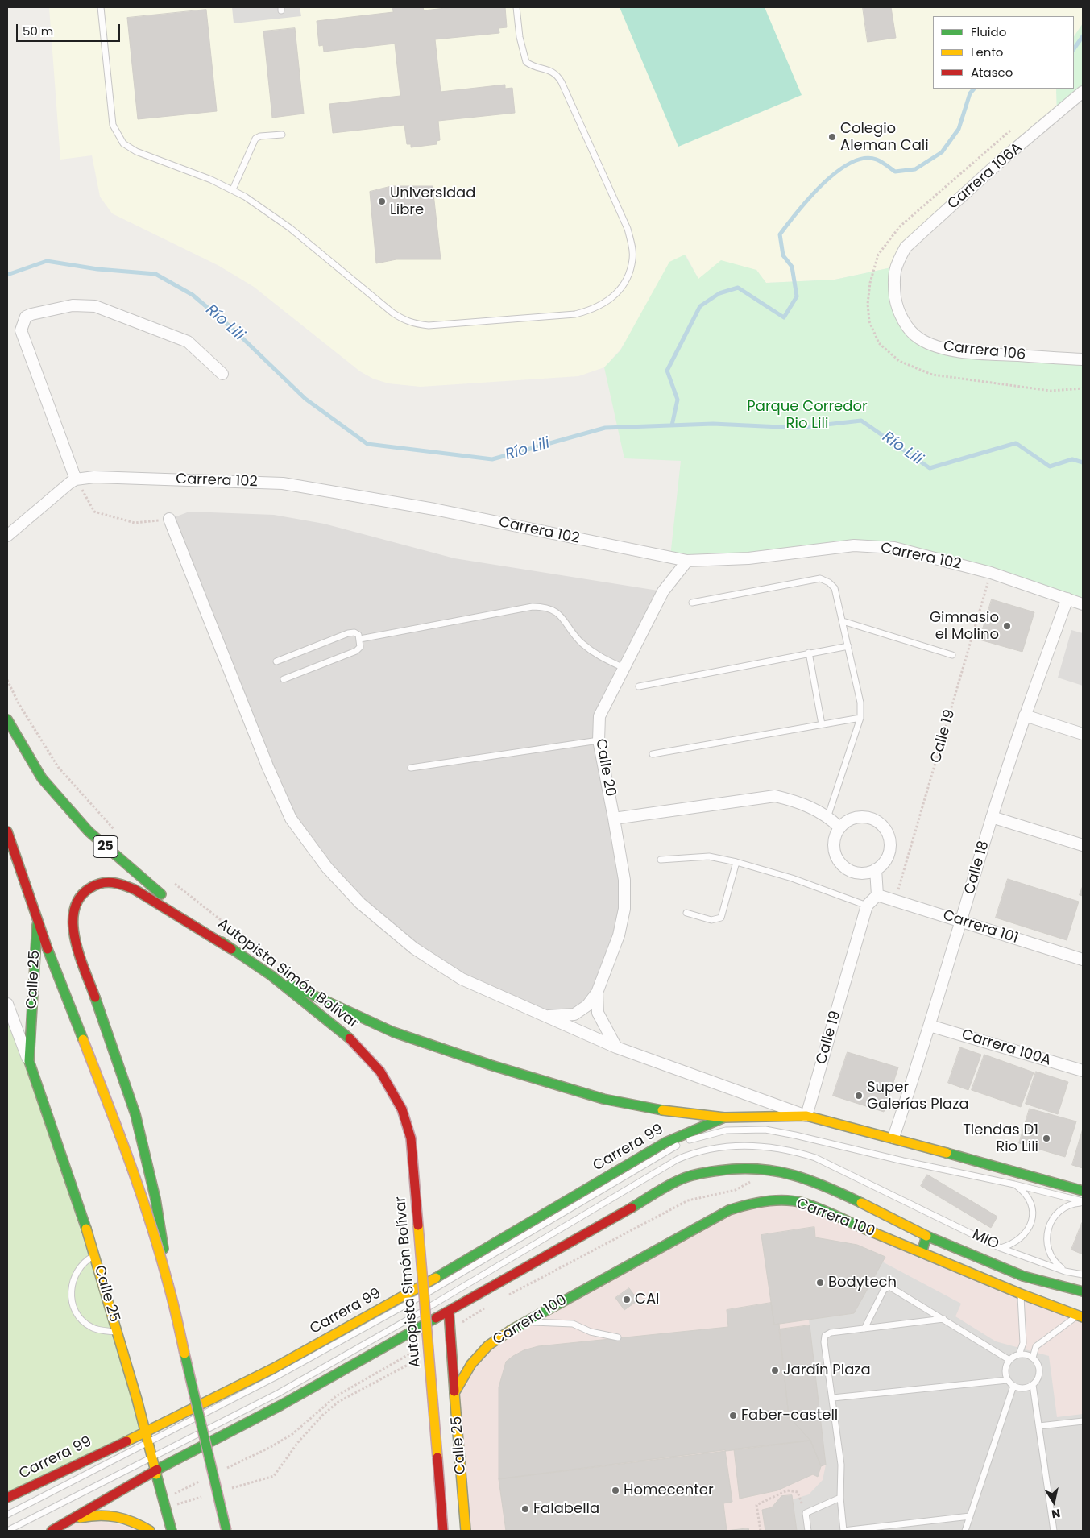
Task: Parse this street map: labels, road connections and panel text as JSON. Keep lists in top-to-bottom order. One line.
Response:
{"streets":{"main road":["25","Autopista Simón Bolívar","Calle 25","Carrera 99","Carrera 100"],"street":["Carrera 106A","Carrera 106","Carrera 102","Calle 19","Calle 20","Calle 18","Carrera 101","Carrera 100A"],"lane":["MIO"]},"crossings":[["Carrera 106A","Carrera 106"],["Carrera 102","Calle 19"],["Carrera 102","Calle 20"],["Carrera 102","Calle 18"],["Calle 19","Carrera 101"],["Calle 19","Carrera 99"],["Calle 18","Carrera 101"],["Calle 18","Carrera 100A"],["Calle 25","Carrera 99"],["Calle 25","Carrera 100"],["Calle 25","MIO"]],"water":["Río Lili"],"parks":["Parque Corredor Rio Lili"],"places":["Colegio Aleman Cali","Universidad Libre","Gimnasio el Molino","Super Galerías Plaza","Tiendas D1 Rio Lili","Bodytech","CAI","Jardín Plaza","Faber-castell","Homecenter","Falabella"],"legend":["Fluido","Lento","Atasco"],"scale_bar":"50 m","north":"bottom"}
